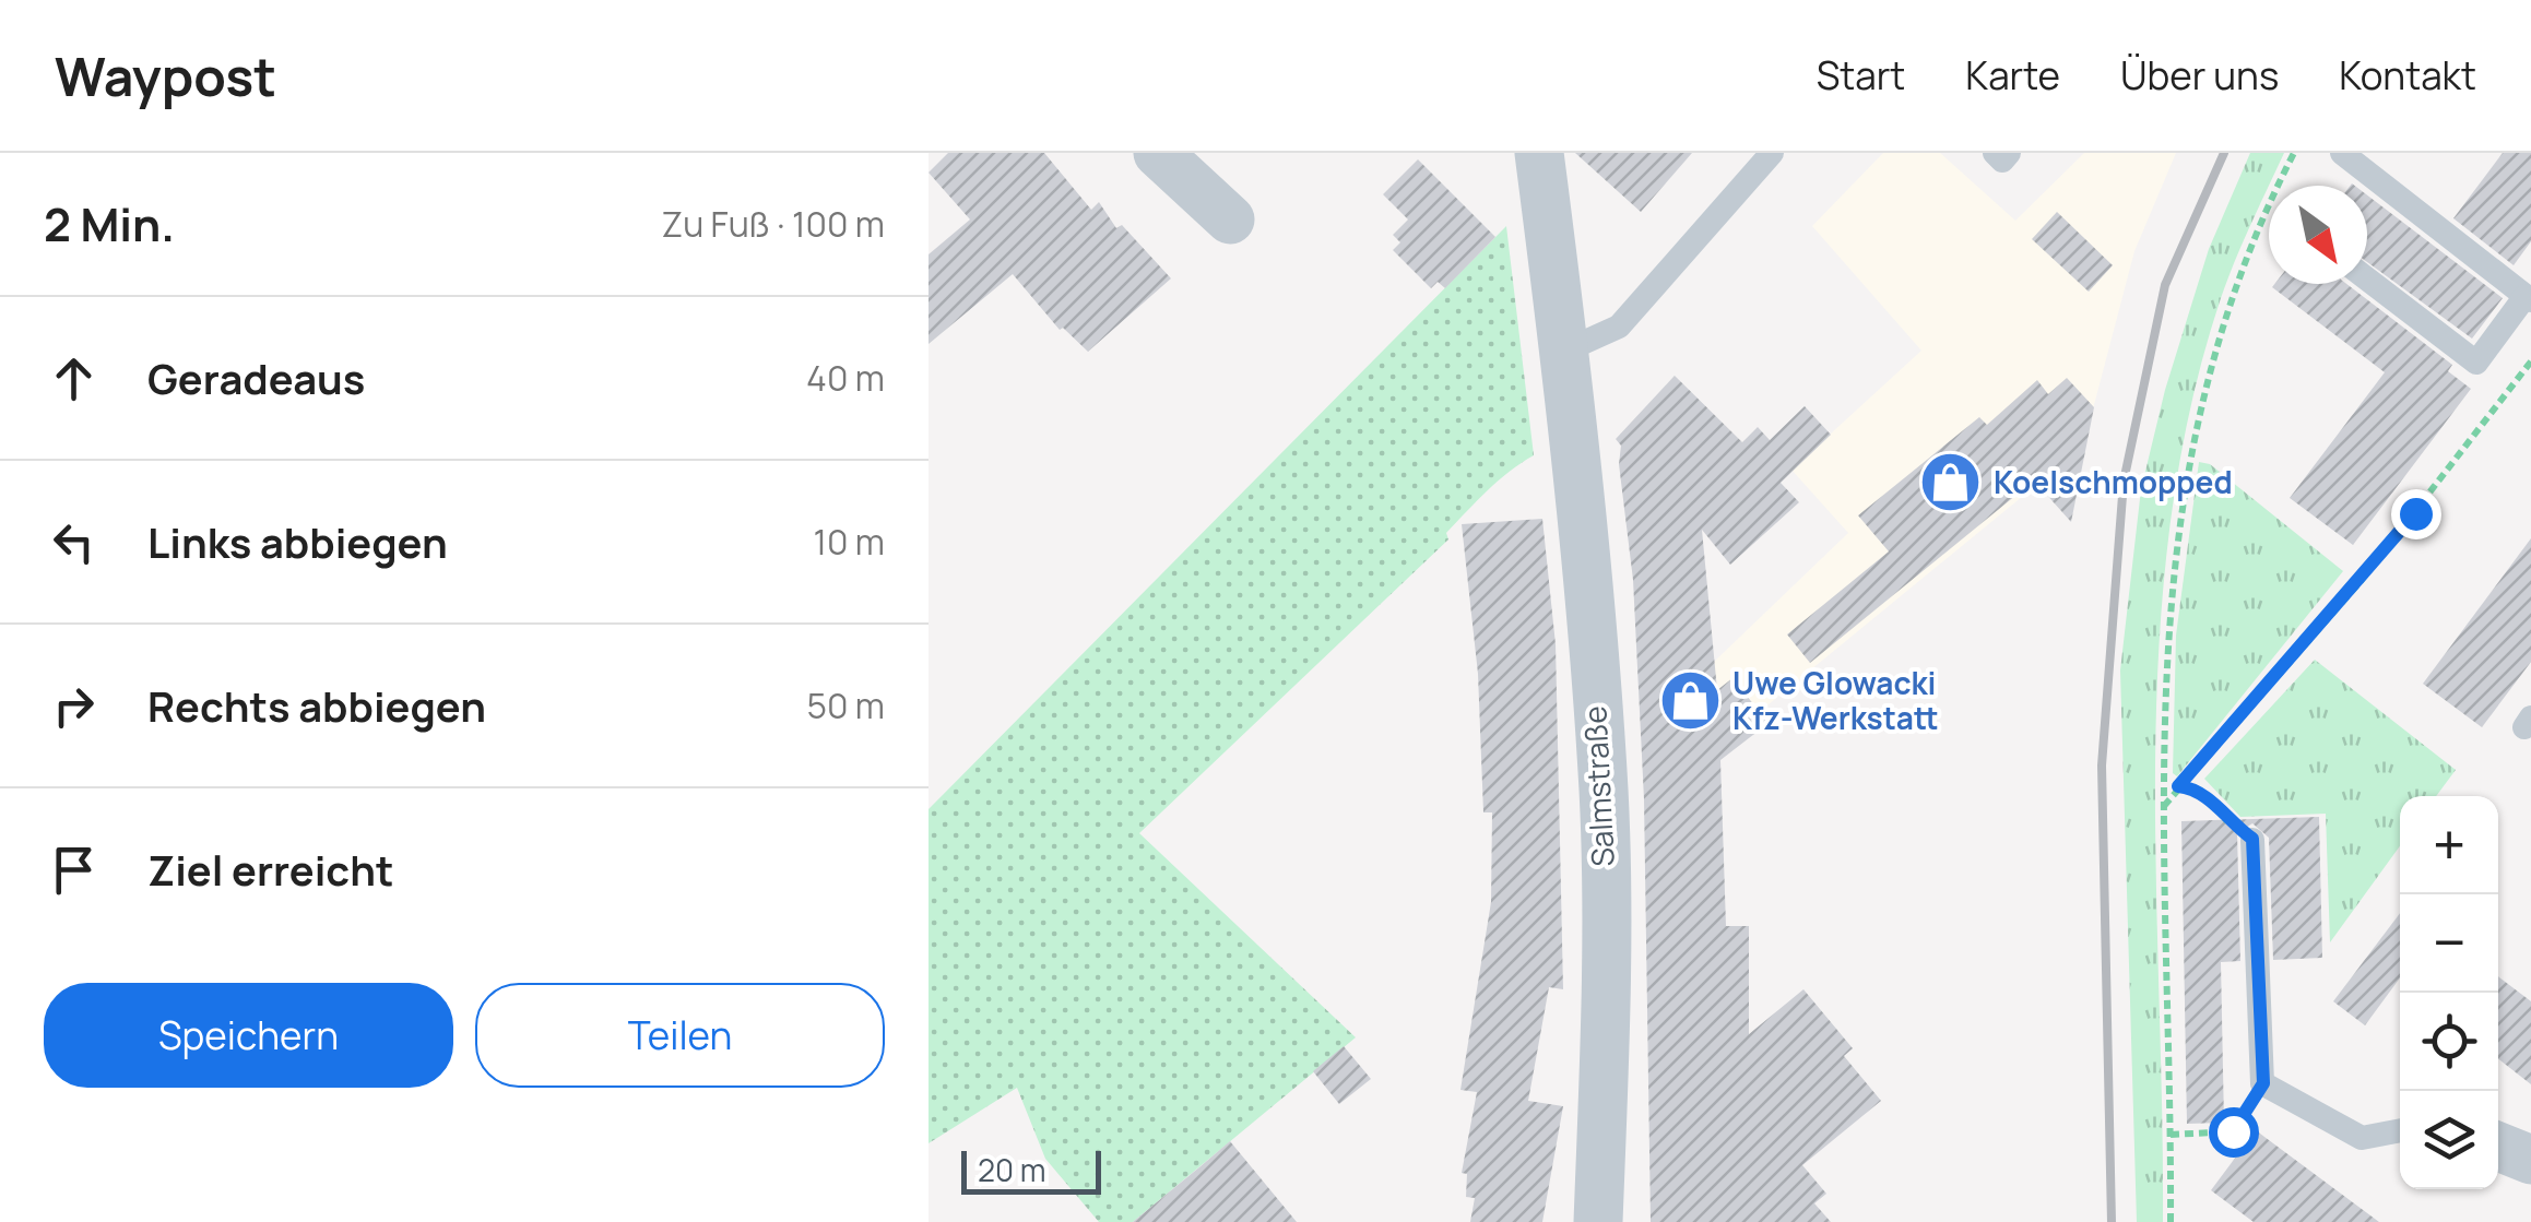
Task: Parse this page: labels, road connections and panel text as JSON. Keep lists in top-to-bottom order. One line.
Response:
{"streets":{"street":["Salmstraße"]},"places":{"shop":["Koelschmopped","Uwe Glowacki Kfz-Werkstatt"]},"scale_bar":"20 m","north":"bottom right","page":{"header":"Waypost","nav":["Start","Karte","Über uns","Kontakt"],"heading":["2 Min.","Zu Fuß · 100 m"],"list":[["Geradeaus","40 m"],["Links abbiegen","10 m"],["Rechts abbiegen","50 m"],"Ziel erreicht"],"map_buttons":["+","−"],"buttons":["Speichern","Teilen"],"scale":"20 m"}}
